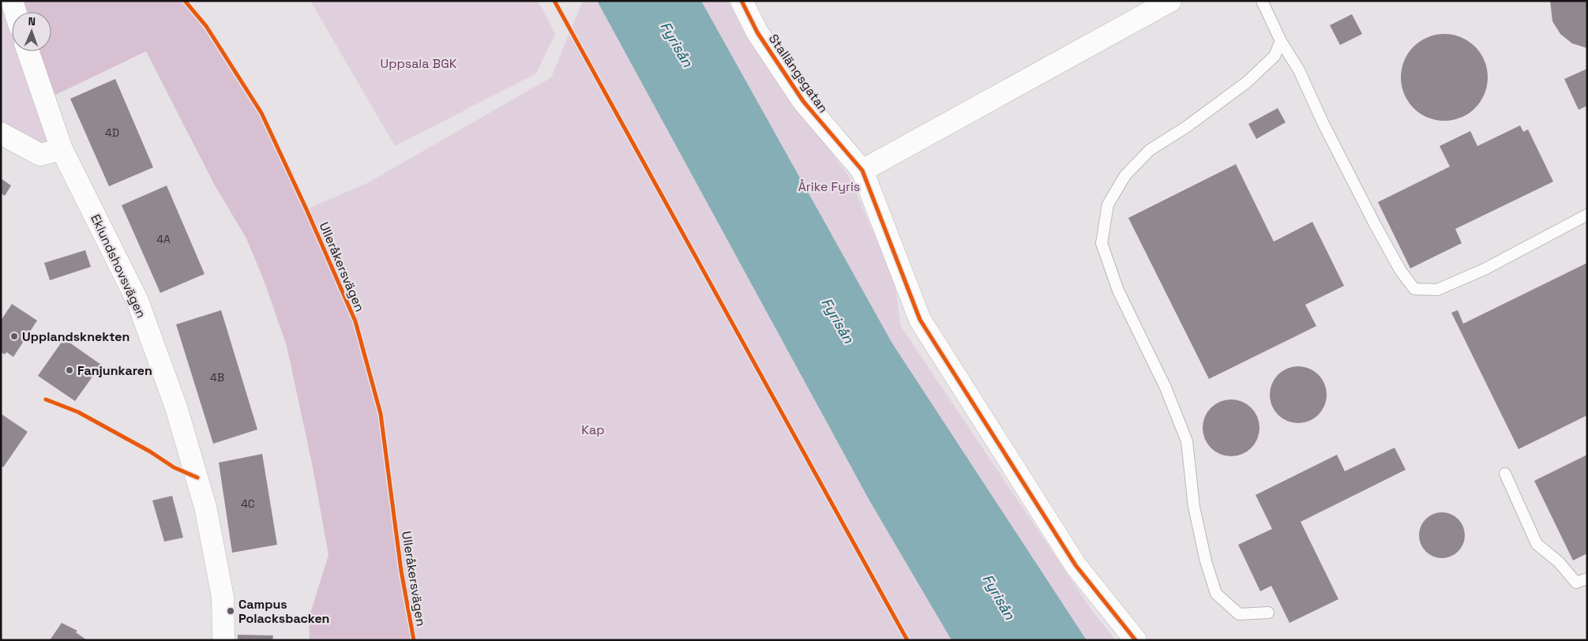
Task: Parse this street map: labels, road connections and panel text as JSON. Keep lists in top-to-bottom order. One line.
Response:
{"streets":{"street":["Stallängsgatan","Eklundshovsvägen"],"cycle path":["Ulleråkersvägen"]},"water":["Fyrisån"],"parks":["Uppsala BGK","Årike Fyris","Kap"],"places":["Upplandsknekten","Fanjunkaren","Campus Polacksbacken"],"house_numbers":["4D","4A","4B","4C"],"north":"top"}
